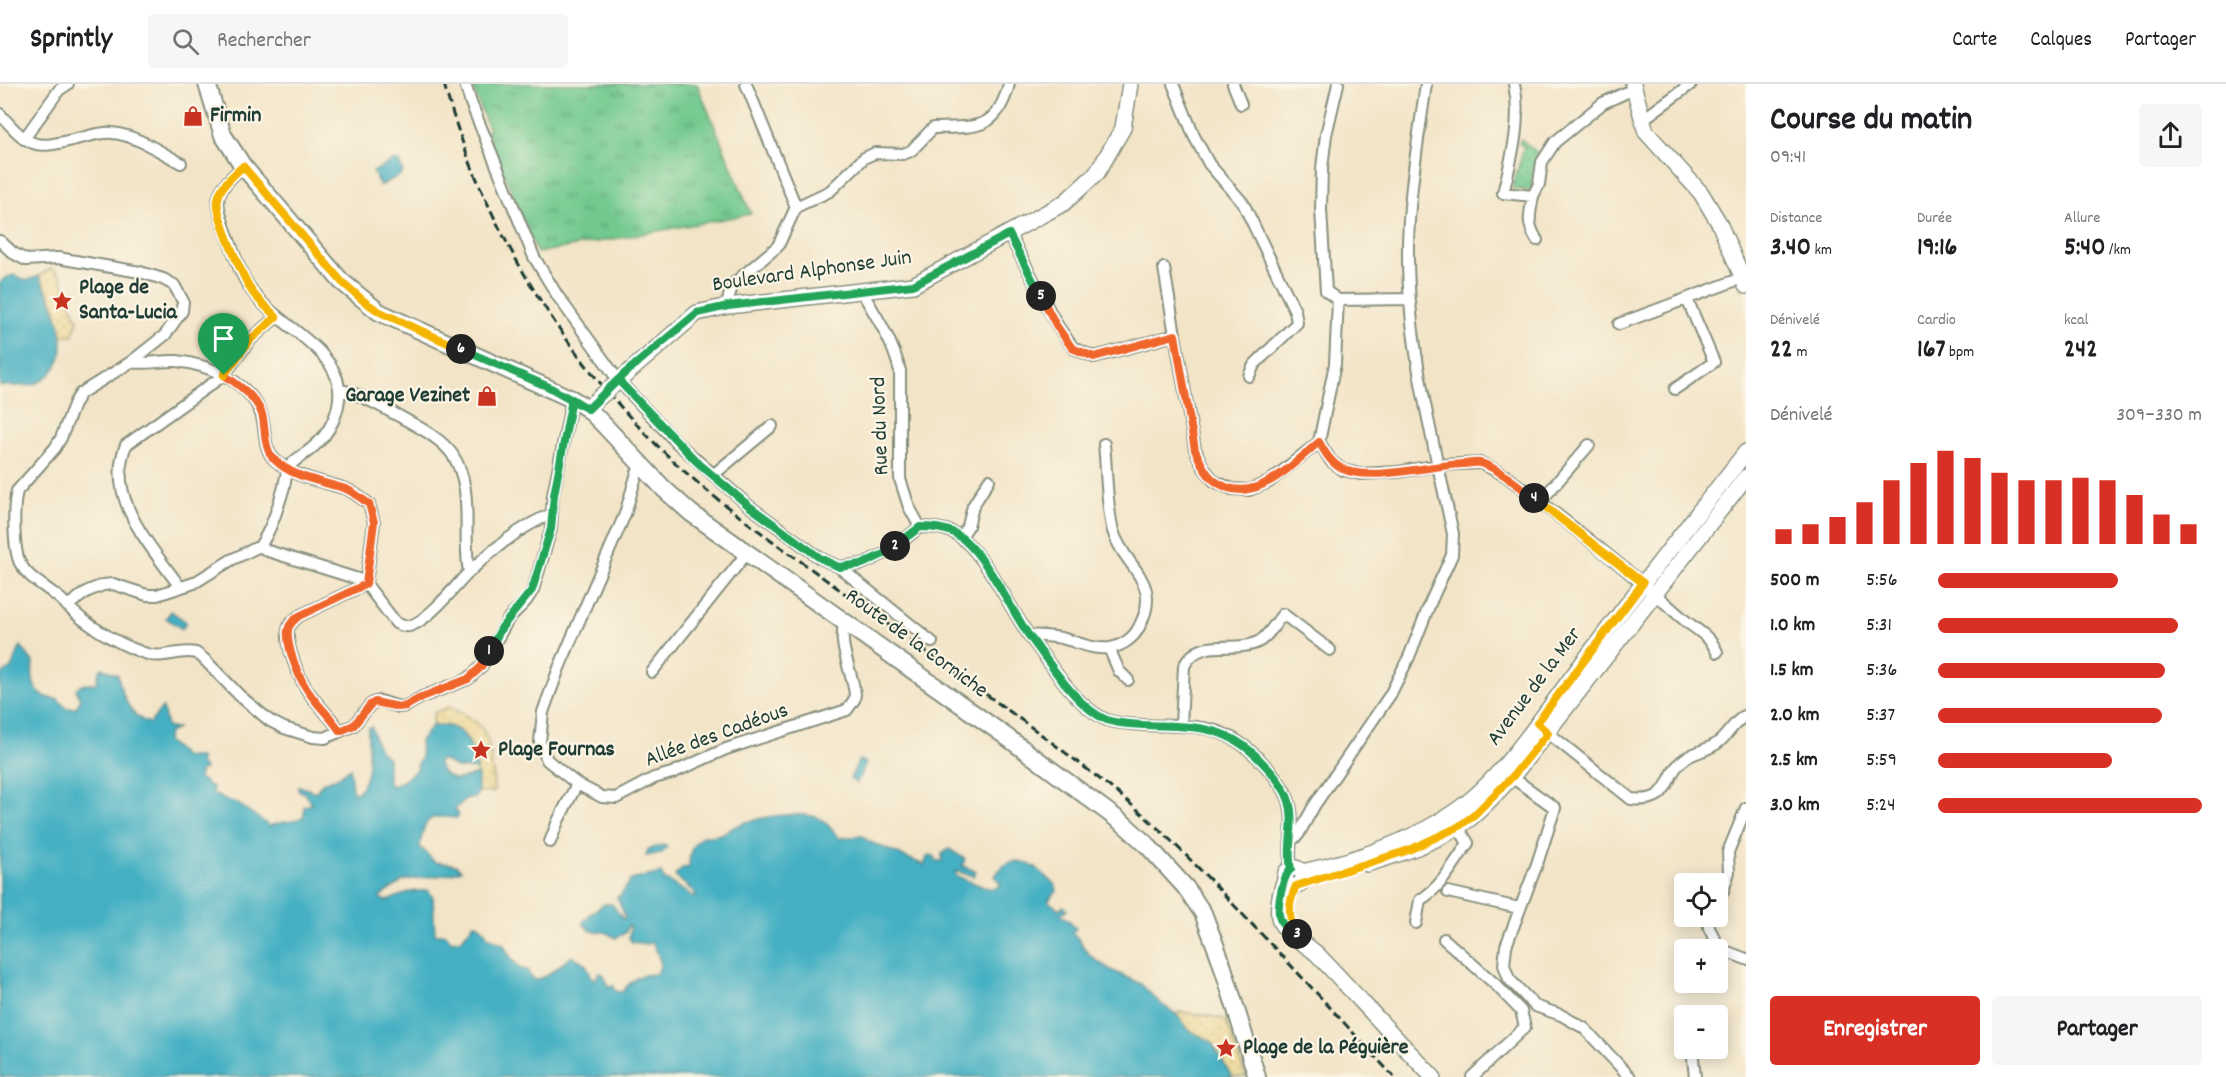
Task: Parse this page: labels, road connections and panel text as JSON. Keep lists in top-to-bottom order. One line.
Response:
{"streets":{"main road":["Route de la Corniche"],"street":["Boulevard Alphonse Juin","Rue du Nord","Avenue de la Mer","Allée des Cadéous"]},"crossings":[["Boulevard Alphonse Juin","Rue du Nord"],["Boulevard Alphonse Juin","Route de la Corniche"],["Route de la Corniche","Allée des Cadéous"]],"places":{"shop":["Firmin","Garage Vezinet"],"place":["Plage de Santa-Lucia","Plage Fournas","Plage de la Péguière"]},"page":{"header":"Sprintly","search":"Rechercher","nav":["Carte","Calques","Partager"],"heading":["Course du matin","09:41"],"stats":[["Distance","3.40 km"],["Durée","19:16"],["Allure","5:40 /km"],["Dénivelé","22 m"],["Cardio","167 bpm"],["kcal","242"]],"pins":["5","6","4","2","1","3"],"chart":["Dénivelé","309–330 m"],"list":[{"name":"500 m","note":"5:56"},{"name":"1.0 km","note":"5:31"},{"name":"1.5 km","note":"5:36"},{"name":"2.0 km","note":"5:37"},{"name":"2.5 km","note":"5:59"},{"name":"3.0 km","note":"5:24"}],"map_buttons":["+","−"],"buttons":["Enregistrer","Partager"]}}
